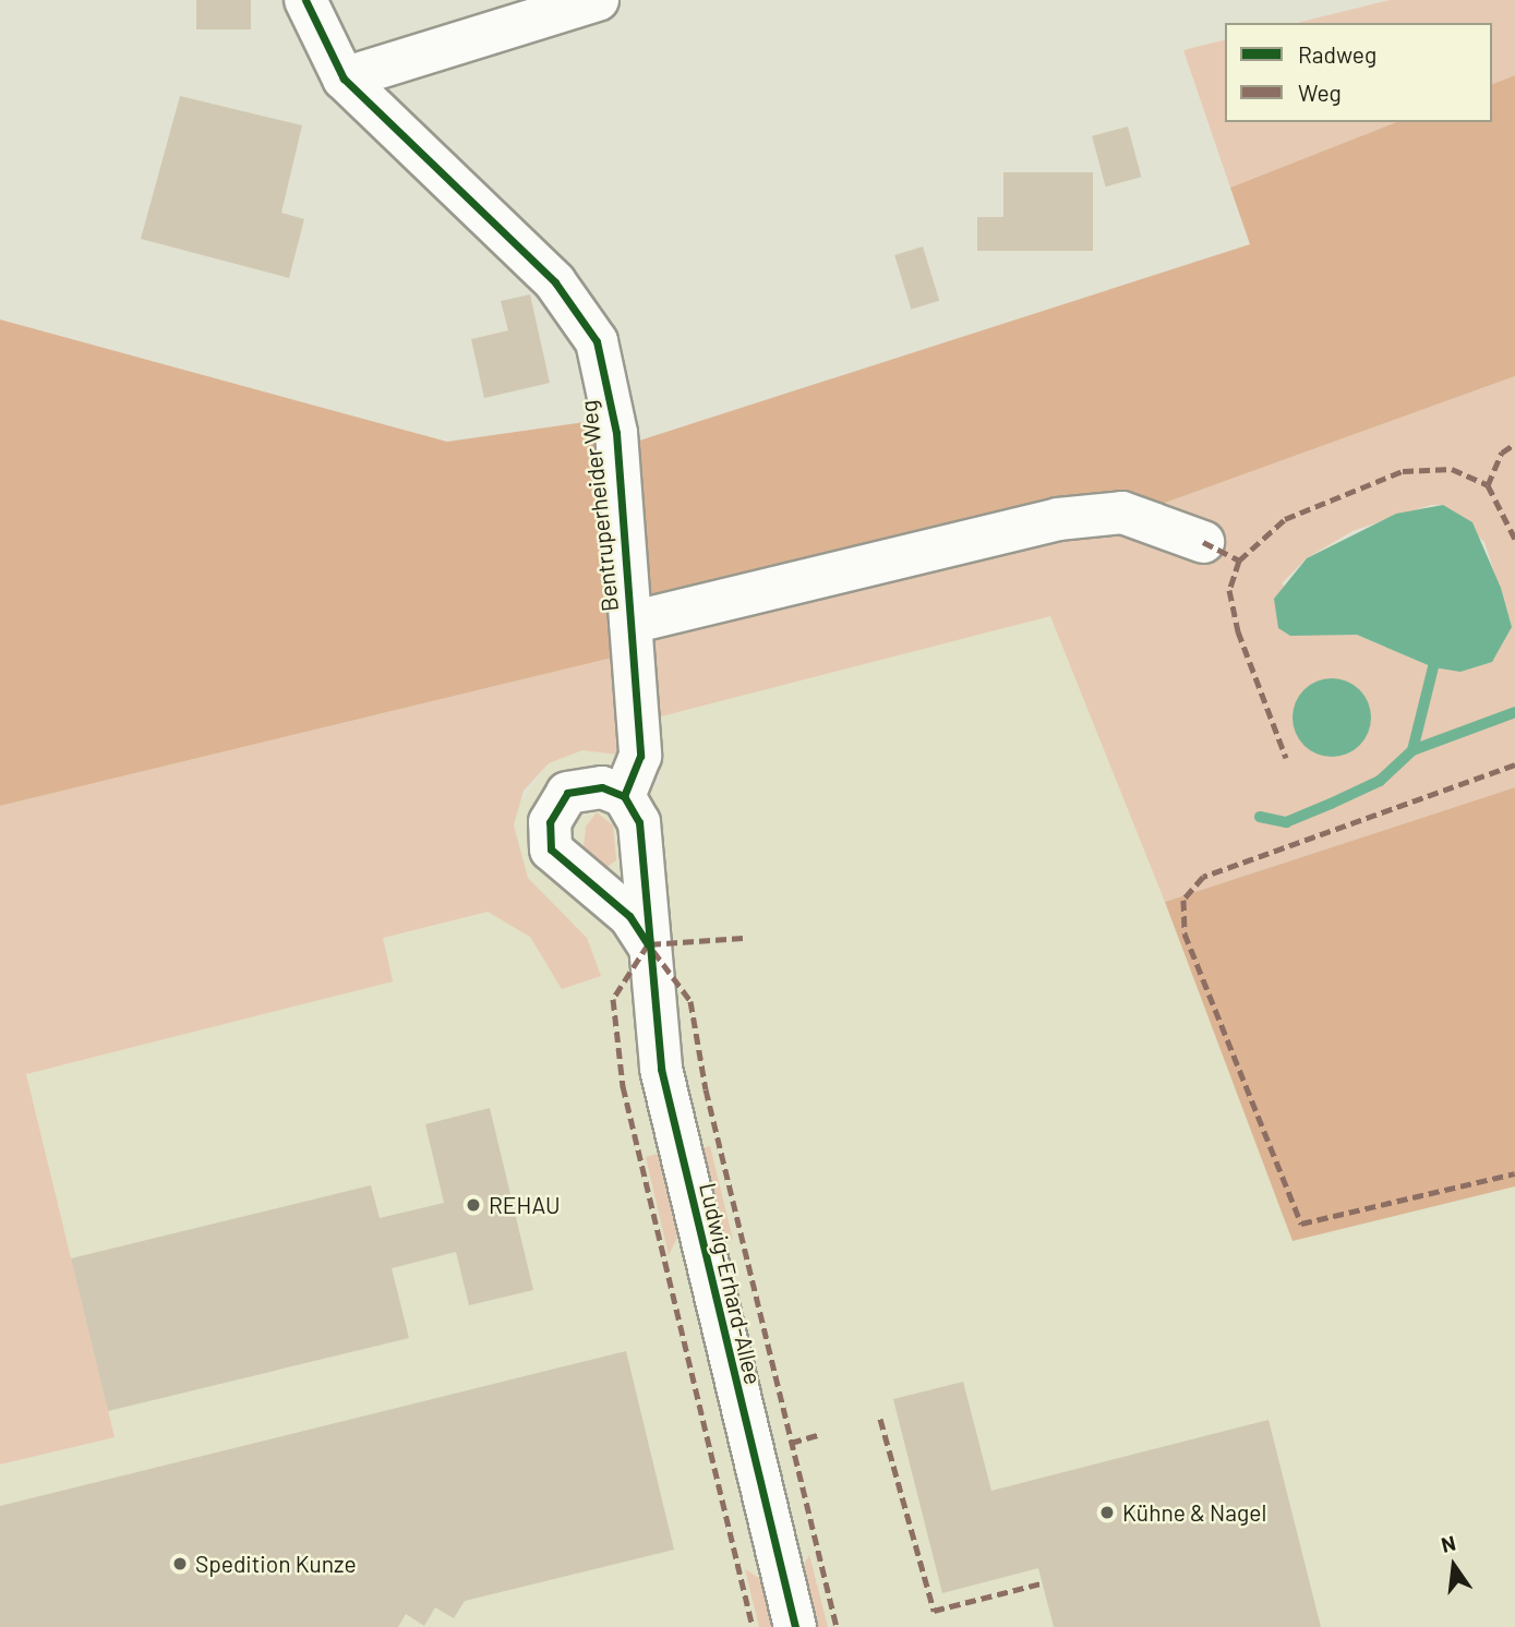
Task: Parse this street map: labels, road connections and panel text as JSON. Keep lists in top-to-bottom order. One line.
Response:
{"streets":{"street":["Bentruperheider Weg","Ludwig-Erhard-Allee"]},"crossings":[["Bentruperheider Weg","Ludwig-Erhard-Allee"]],"places":["REHAU","Kühne & Nagel","Spedition Kunze"],"legend":["Radweg","Weg"],"north":"top"}
